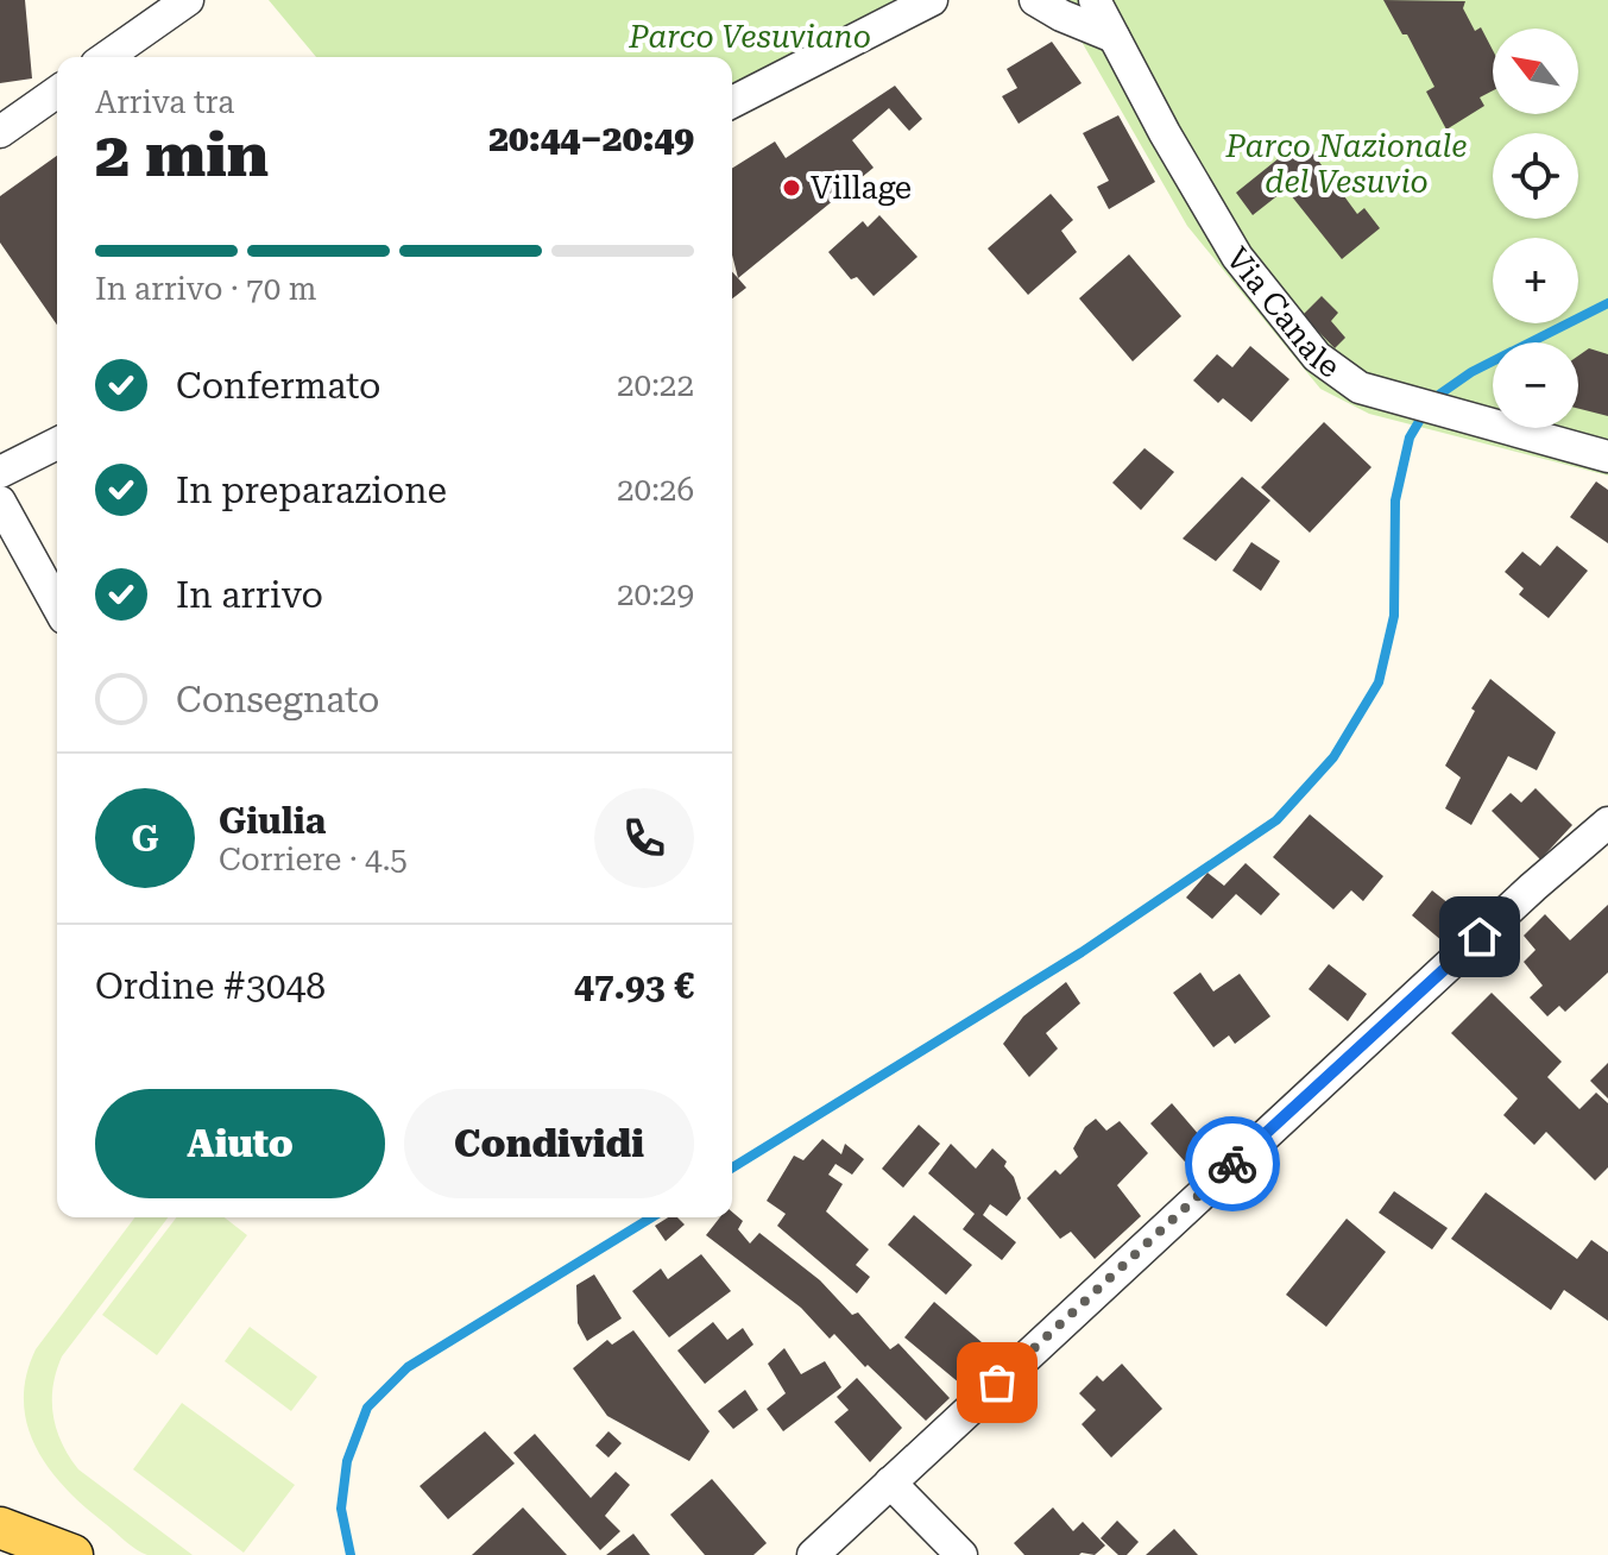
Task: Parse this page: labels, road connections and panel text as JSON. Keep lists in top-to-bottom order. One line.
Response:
{"streets":{"street":["Via Canale"]},"parks":["Parco Vesuviano","Parco Nazionale del Vesuvio"],"places":["Village"],"north":"top left","page":{"map_buttons":["+","−"],"heading":["2 min","Arriva tra","20:44–20:49"],"panel":["Giulia","Corriere · 4.5","Ordine #3048","47.93 €"],"bar":"In arrivo · 70 m","list":[["Confermato","20:22"],["In preparazione","20:26"],["In arrivo","20:29"],"Consegnato"],"round":"G","buttons":["Aiuto","Condividi"]}}
